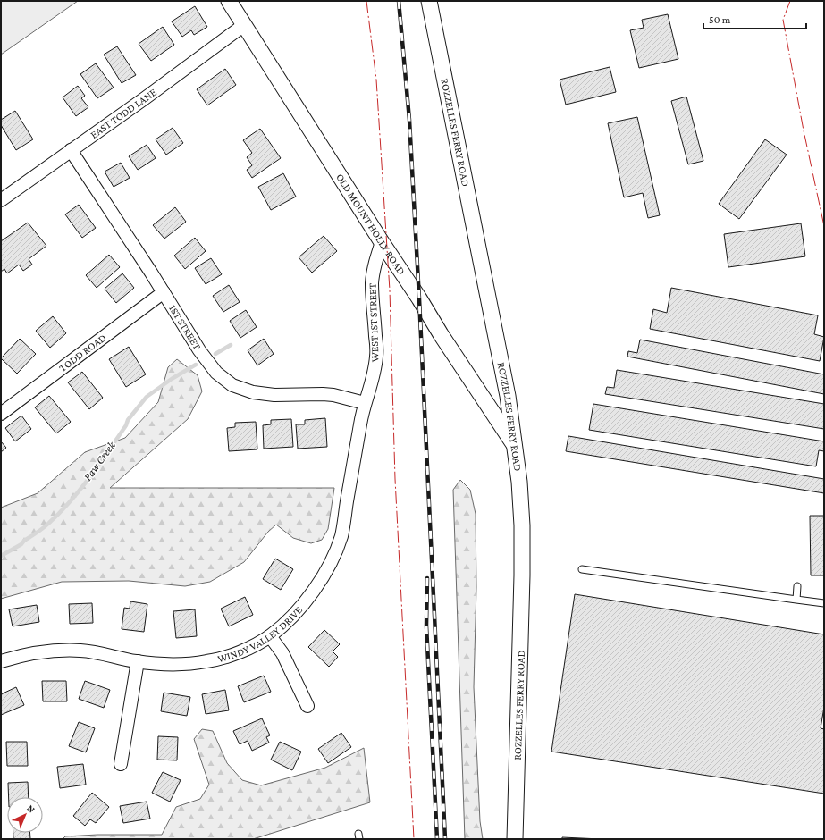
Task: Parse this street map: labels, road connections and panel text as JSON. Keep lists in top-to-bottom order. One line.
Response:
{"streets":{"street":["EAST TODD LANE","ROZZELLES FERRY ROAD","OLD MOUNT HOLLY ROAD","WEST 1ST STREET","1ST STREET","TODD ROAD","WINDY VALLEY DRIVE"]},"crossings":[["EAST TODD LANE","OLD MOUNT HOLLY ROAD"],["EAST TODD LANE","1ST STREET"],["ROZZELLES FERRY ROAD","OLD MOUNT HOLLY ROAD"],["OLD MOUNT HOLLY ROAD","WEST 1ST STREET"],["WEST 1ST STREET","1ST STREET"],["WEST 1ST STREET","WINDY VALLEY DRIVE"],["1ST STREET","TODD ROAD"],["1ST STREET","WINDY VALLEY DRIVE"]],"water":["Paw Creek"],"scale_bar":"50 m","north":"top right"}
